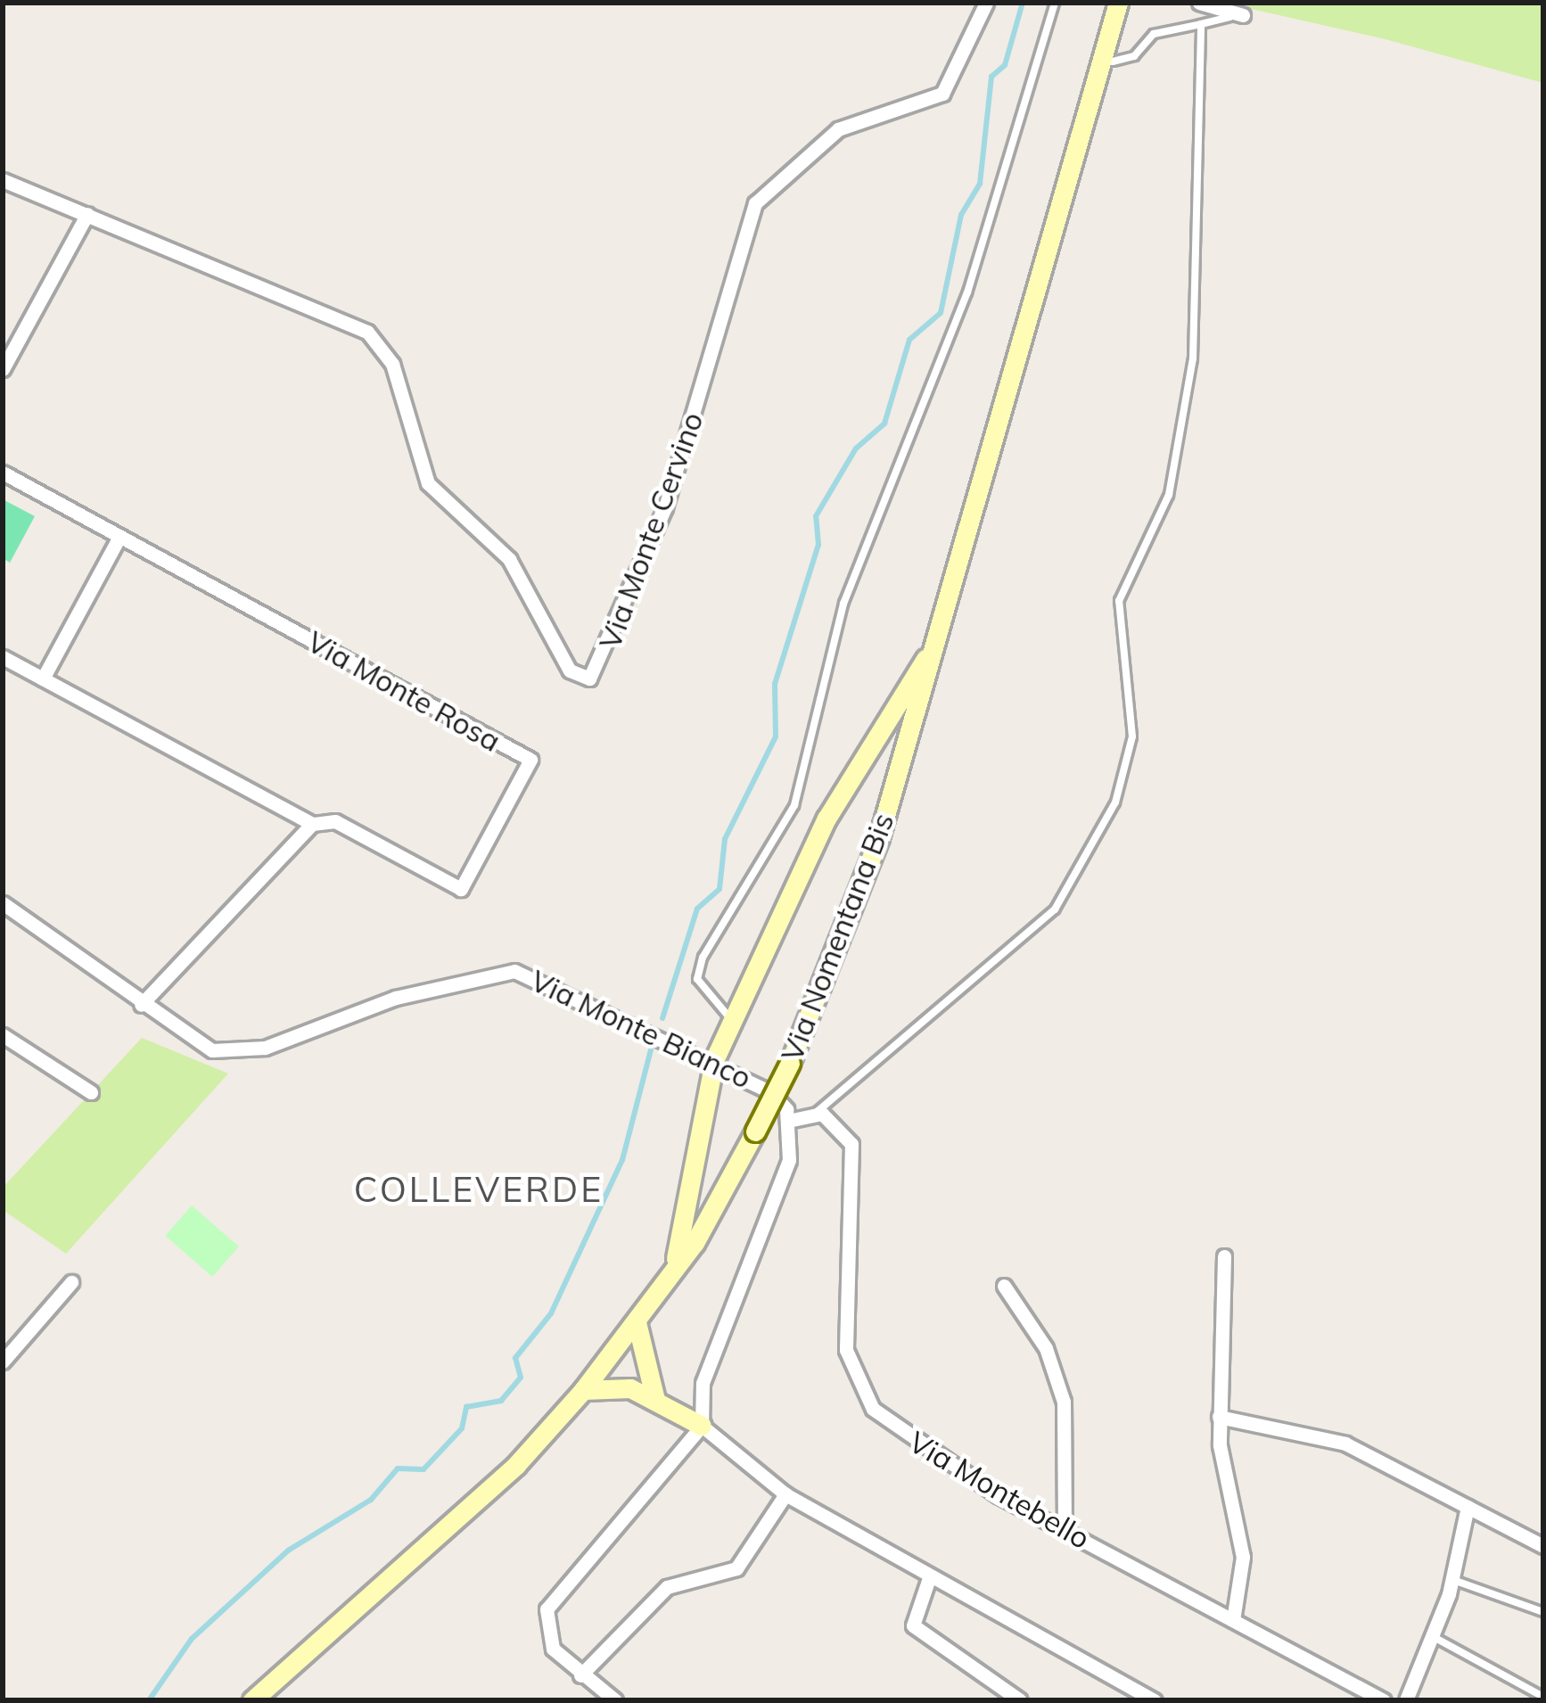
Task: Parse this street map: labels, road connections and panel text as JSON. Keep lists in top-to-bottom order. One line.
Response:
{"streets":{"main road":["Via Nomentana Bis"],"street":["Via Monte Cervino","Via Monte Rosa","Via Monte Bianco","Via Montebello"]},"districts":["COLLEVERDE"]}
